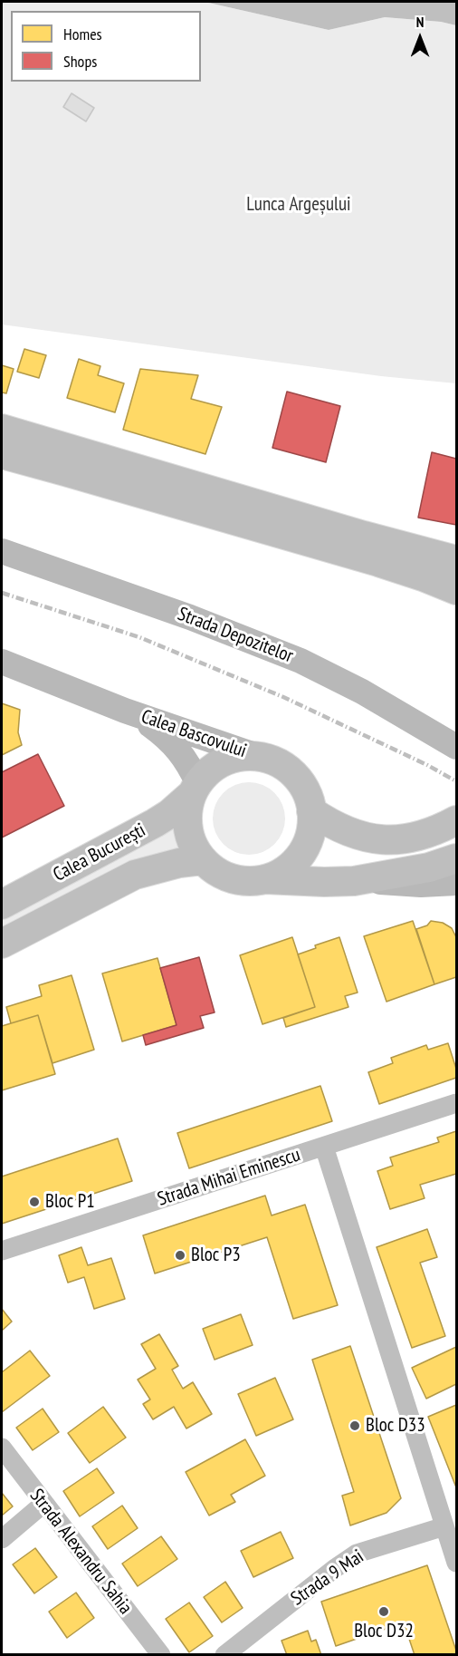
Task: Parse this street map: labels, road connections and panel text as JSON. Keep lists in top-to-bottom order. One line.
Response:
{"streets":{"main road":["Strada Depozitelor","Calea Bascovului","Calea București"],"street":["Strada Mihai Eminescu","Strada Alexandru Sahia","Strada 9 Mai"]},"crossings":[["Calea Bascovului","Calea București"]],"parks":["Lunca Argeșului"],"places":["Bloc P1","Bloc P3","Bloc D33","Bloc D32"],"legend":["Homes","Shops"],"north":"top"}
